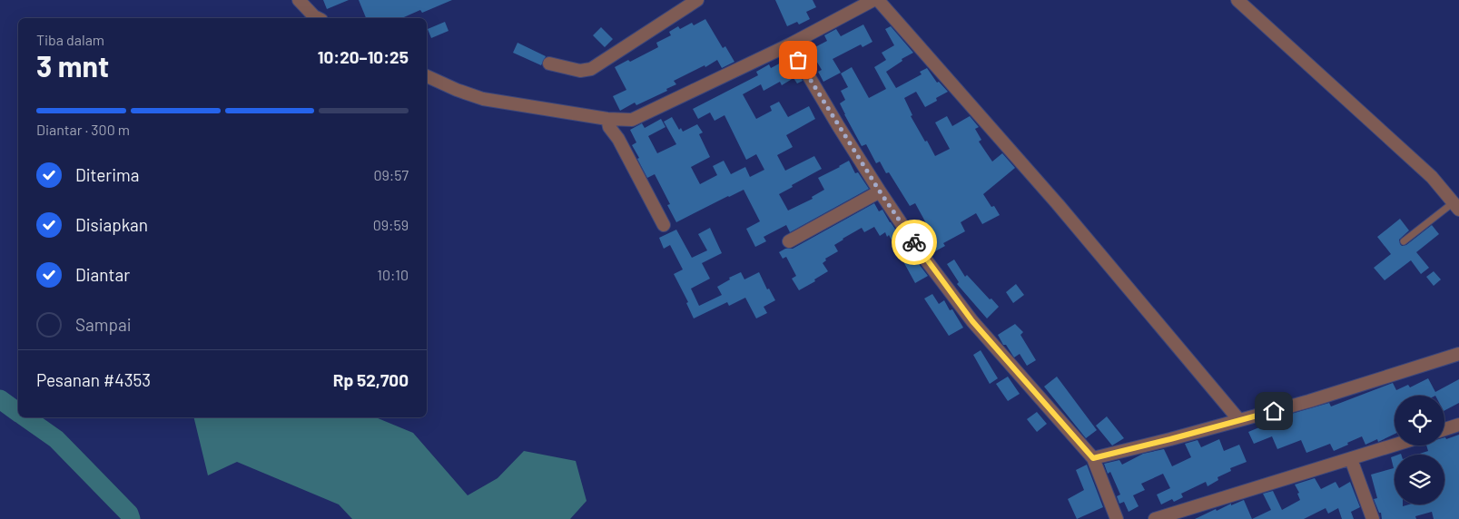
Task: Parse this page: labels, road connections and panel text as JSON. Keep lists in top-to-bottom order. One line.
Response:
{"page":{"heading":["3 mnt","Tiba dalam","10:20–10:25"],"panel":["Pesanan #4353","Rp 52,700"],"bar":"Diantar · 300 m","list":[["Diterima","09:57"],["Disiapkan","09:59"],["Diantar","10:10"],"Sampai"]}}
